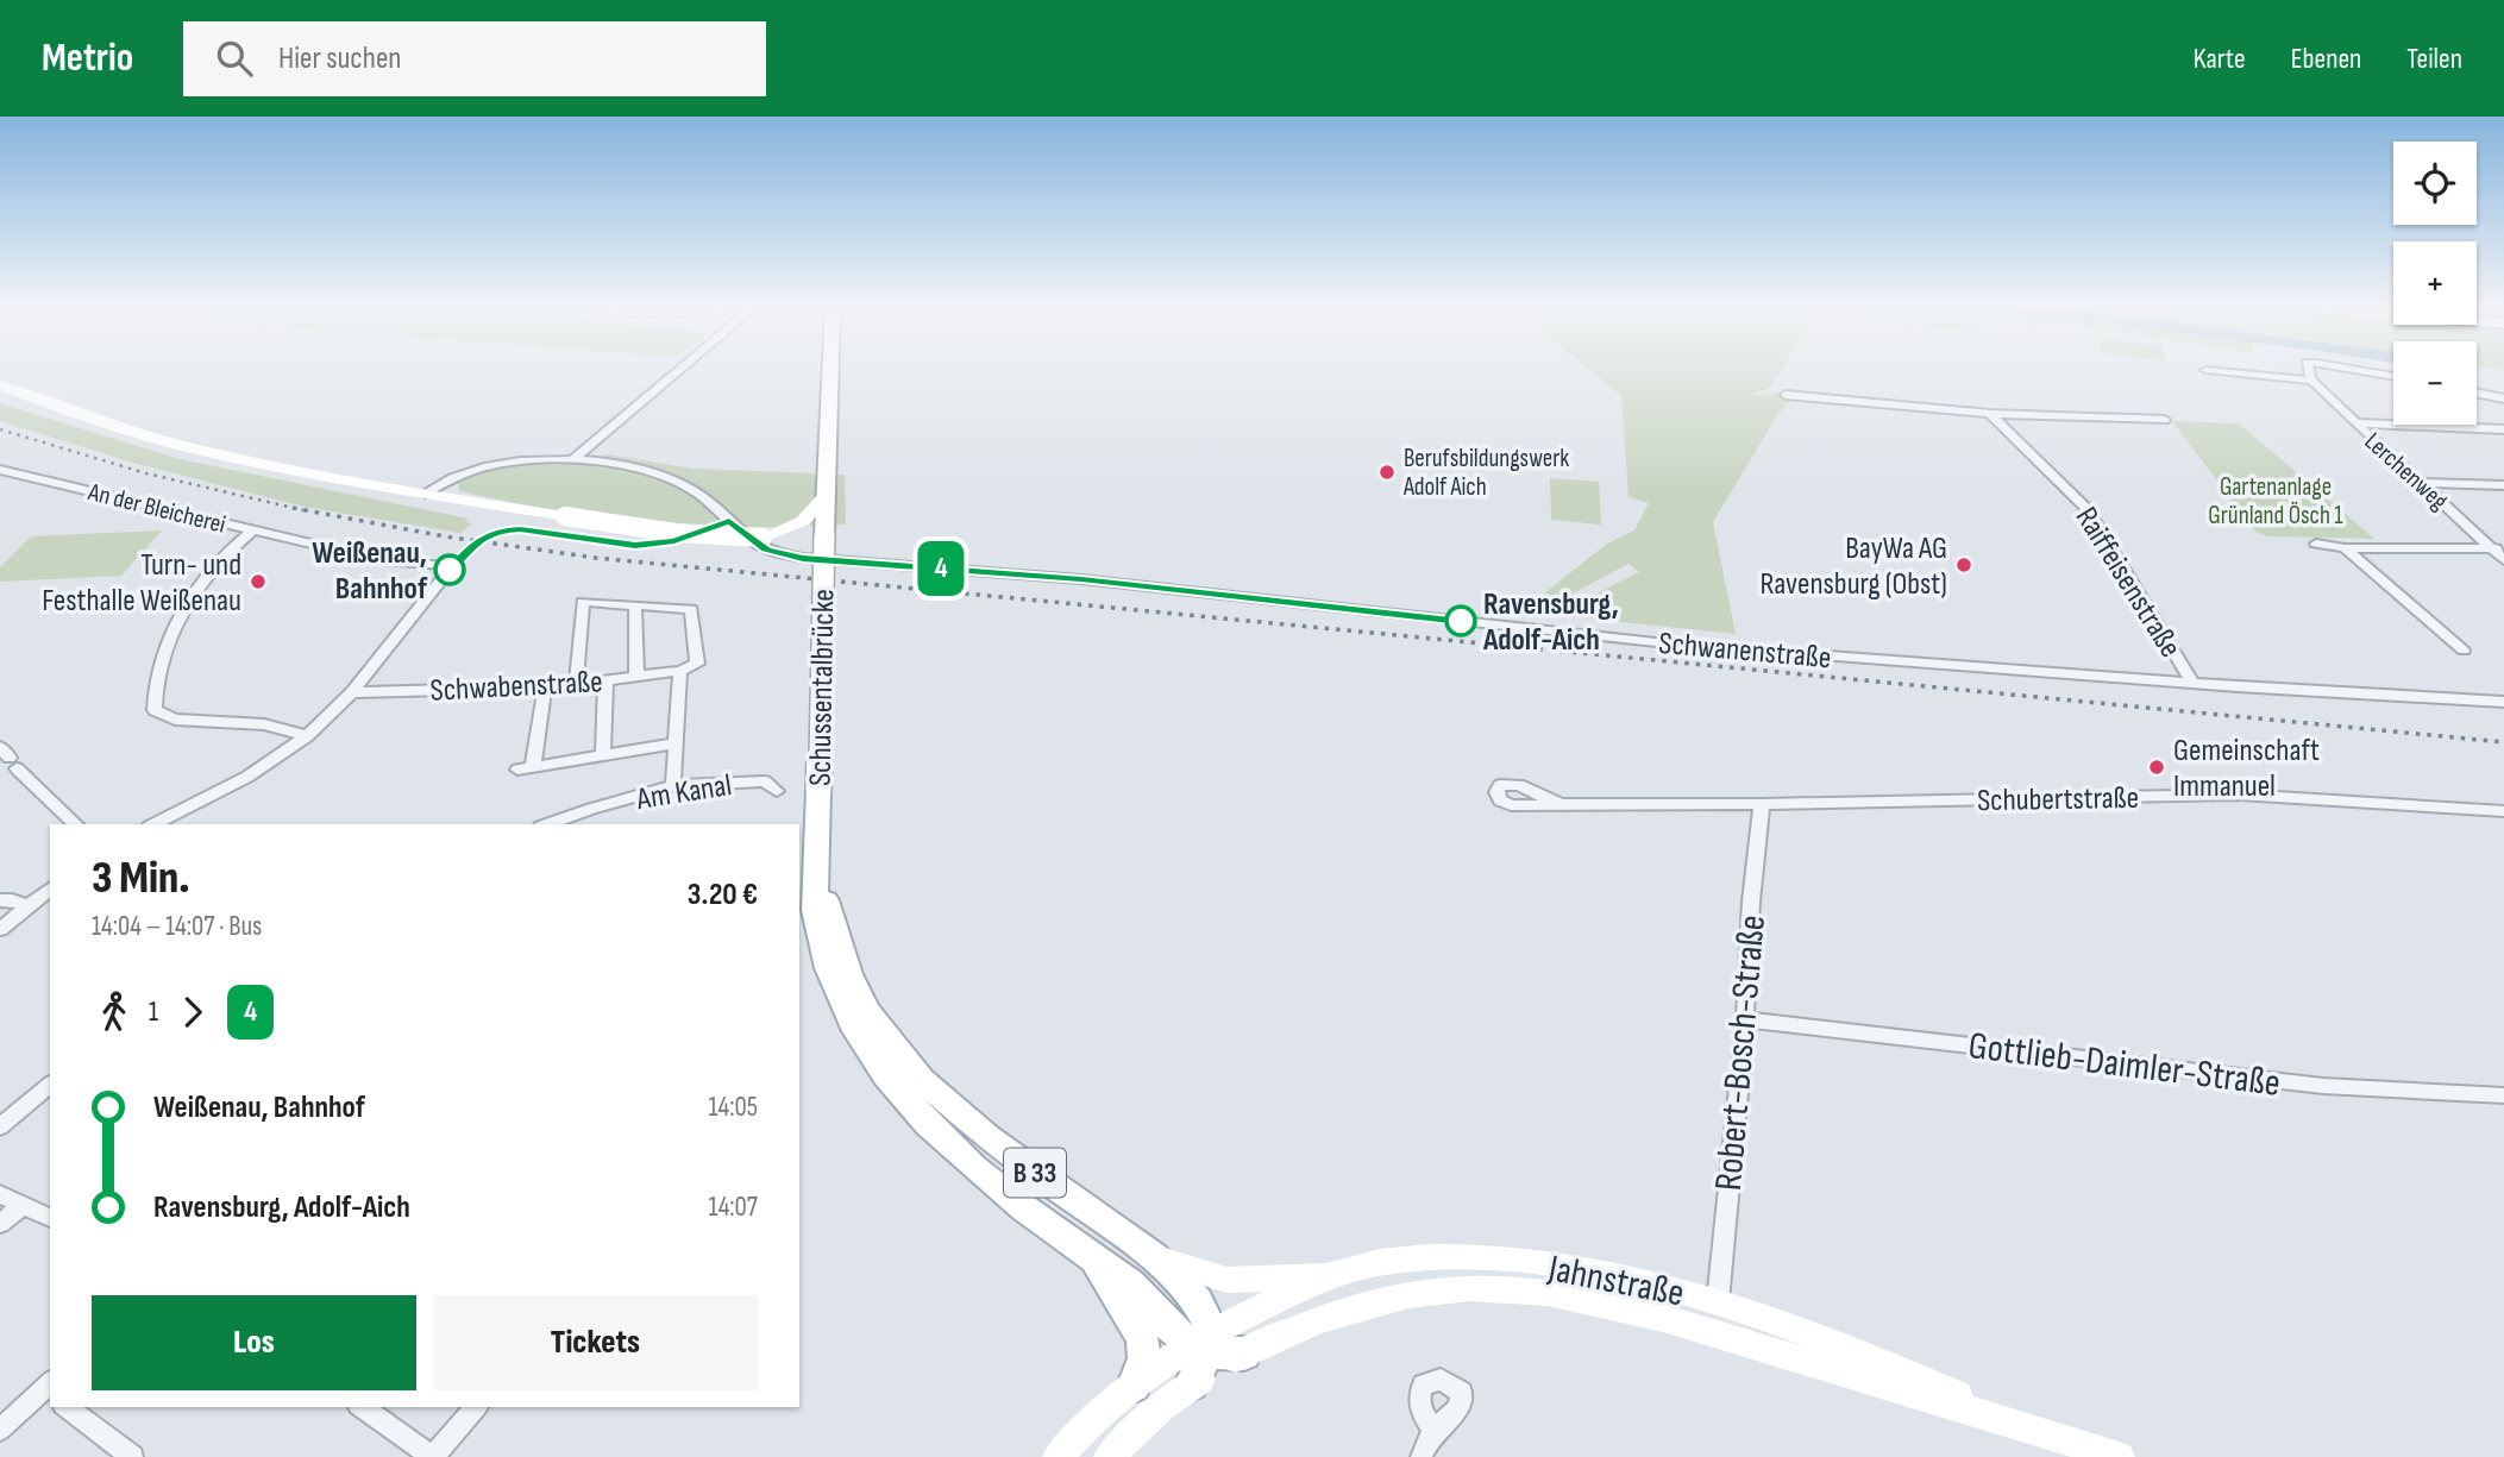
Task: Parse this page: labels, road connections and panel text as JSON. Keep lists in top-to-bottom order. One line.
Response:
{"streets":{"main road":["Schussentalbrücke","B 33","Jahnstraße"],"street":["Lerchenweg","An der Bleicherei","Raiffeisenstraße","Schwanenstraße","Schwabenstraße","Am Kanal","Schubertstraße","Robert-Bosch-Straße","Gottlieb-Daimler-Straße"]},"crossings":[["An der Bleicherei","Schwabenstraße"],["Raiffeisenstraße","Schwanenstraße"],["Schussentalbrücke","B 33"],["Schubertstraße","Robert-Bosch-Straße"],["Robert-Bosch-Straße","Gottlieb-Daimler-Straße"],["Robert-Bosch-Straße","Jahnstraße"],["B 33","Jahnstraße"]],"parks":["Gartenanlage Grünland Ösch 1"],"places":["Berufsbildungswerk Adolf Aich","BayWa AG Ravensburg (Obst)","Weißenau, Bahnhof","Turn- und Festhalle Weißenau","Ravensburg, Adolf-Aich","Gemeinschaft Immanuel"],"lines":["bus line 4"],"page":{"header":"Metrio","search":"Hier suchen","nav":["Karte","Ebenen","Teilen"],"on_map":"4","map_buttons":["+","−"],"heading":["3 Min.","14:04 – 14:07 · Bus","3.20 €"],"legs":["1","4"],"list":[{"name":"Weißenau, Bahnhof","value":"14:05"},{"name":"Ravensburg, Adolf-Aich","value":"14:07"}],"buttons":["Los","Tickets"]}}
